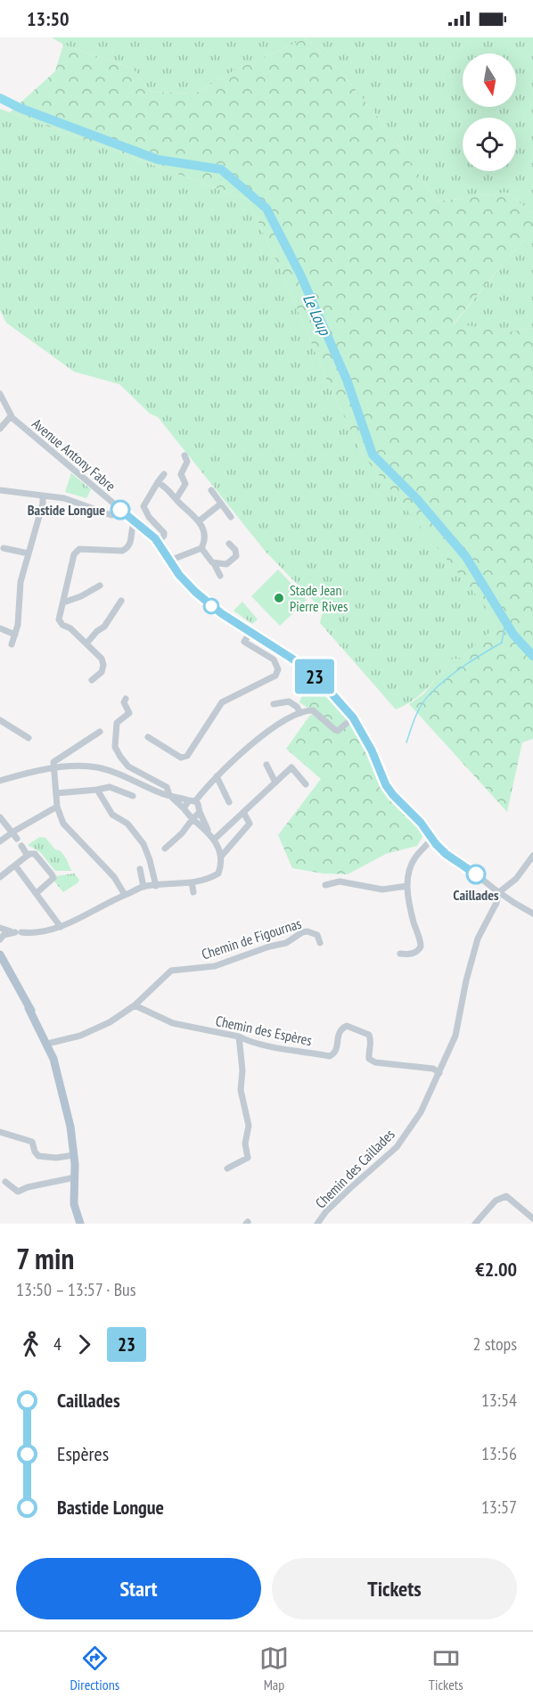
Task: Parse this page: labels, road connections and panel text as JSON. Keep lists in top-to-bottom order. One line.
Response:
{"streets":{"street":["Avenue Antony Fabre","Chemin de Figournas","Chemin des Espères","Chemin des Caillades"]},"crossings":[["Avenue Antony Fabre","Chemin des Caillades"],["Chemin de Figournas","Chemin des Espères"],["Chemin des Espères","Chemin des Caillades"]],"water":["Le Loup"],"places":["Bastide Longue","Stade Jean Pierre Rives","Caillades"],"lines":["bus line 23"],"north":"bottom","page":{"status":"13:50","on_map":"23","heading":["7 min","13:50 – 13:57 · Bus","€2.00"],"legs":["4","23","2 stops"],"list":[{"name":"Caillades","value":"13:54"},{"name":"Espères","value":"13:56"},{"name":"Bastide Longue","value":"13:57"}],"buttons":["Start","Tickets"],"tabs":["Directions","Map","Tickets"]}}
